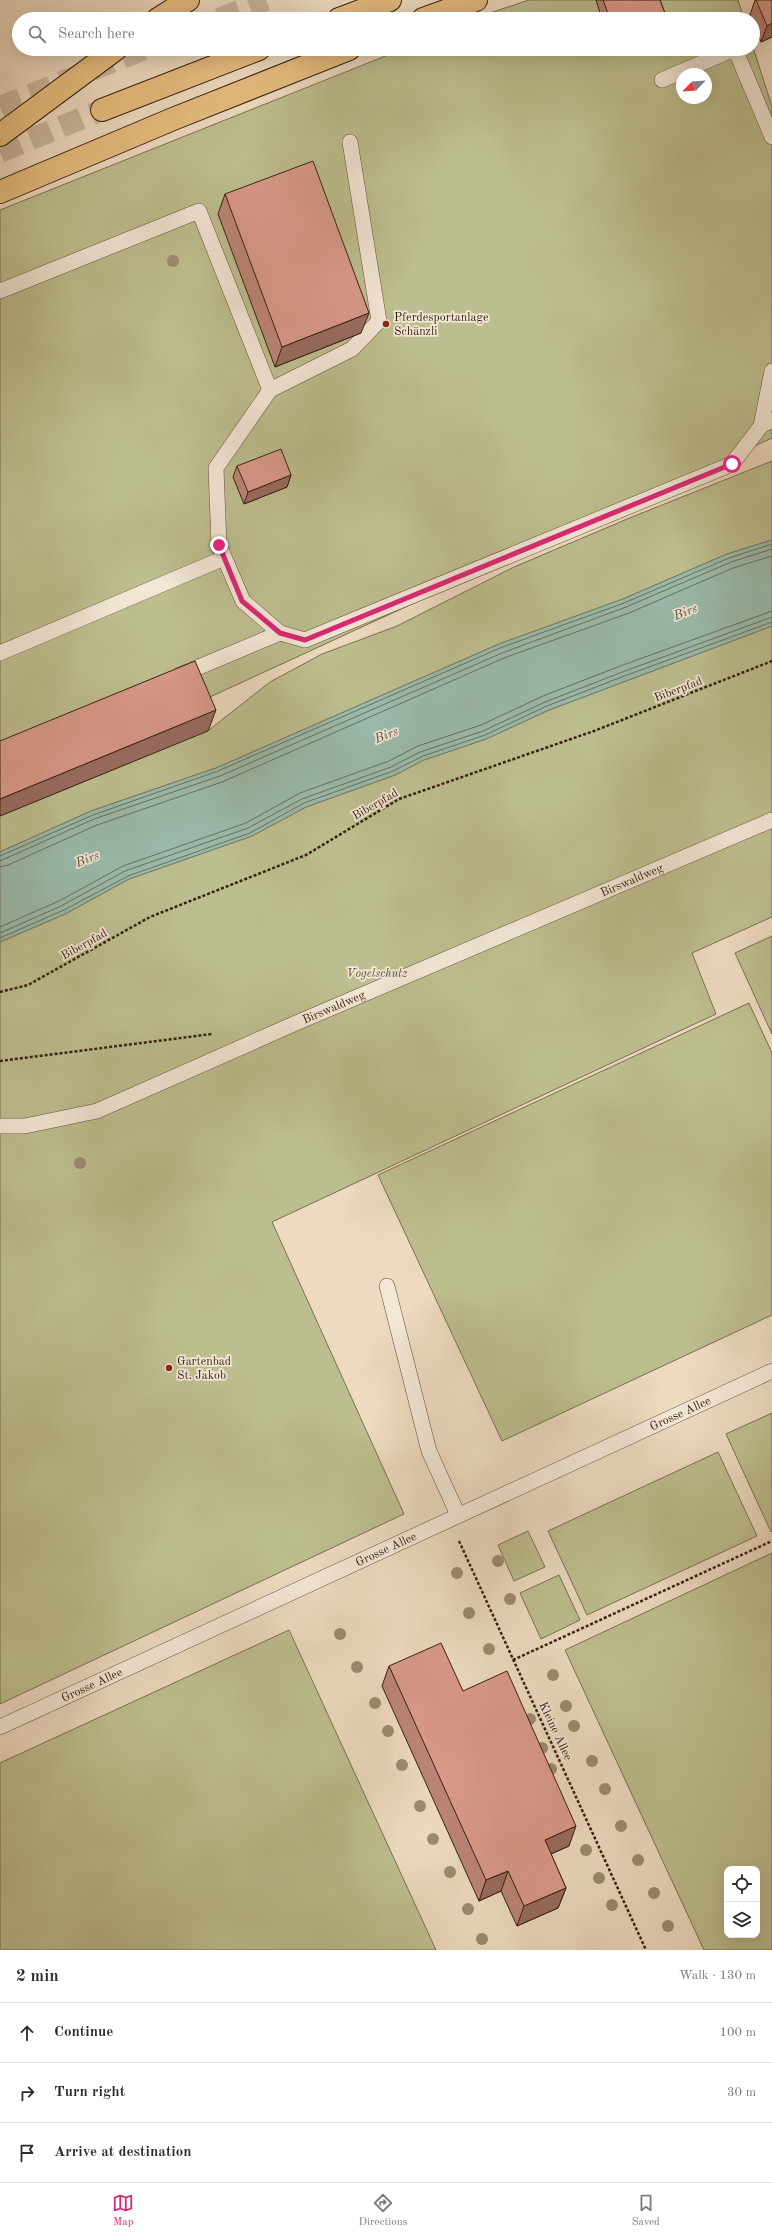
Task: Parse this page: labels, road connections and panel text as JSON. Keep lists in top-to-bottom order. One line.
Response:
{"streets":{"lane":["Birswaldweg","Grosse Allee"],"path":["Biberpfad","Kleine Allee"]},"crossings":[["Grosse Allee","Kleine Allee"]],"water":["Birs"],"parks":["Vogelschutz"],"places":["Pferdesportanlage Schänzli","Gartenbad St. Jakob"],"north":"bottom left","page":{"search":"Search here","heading":["2 min","Walk · 130 m"],"list":[["Continue","100 m"],["Turn right","30 m"],"Arrive at destination"],"nav":["Map","Directions","Saved"]}}
